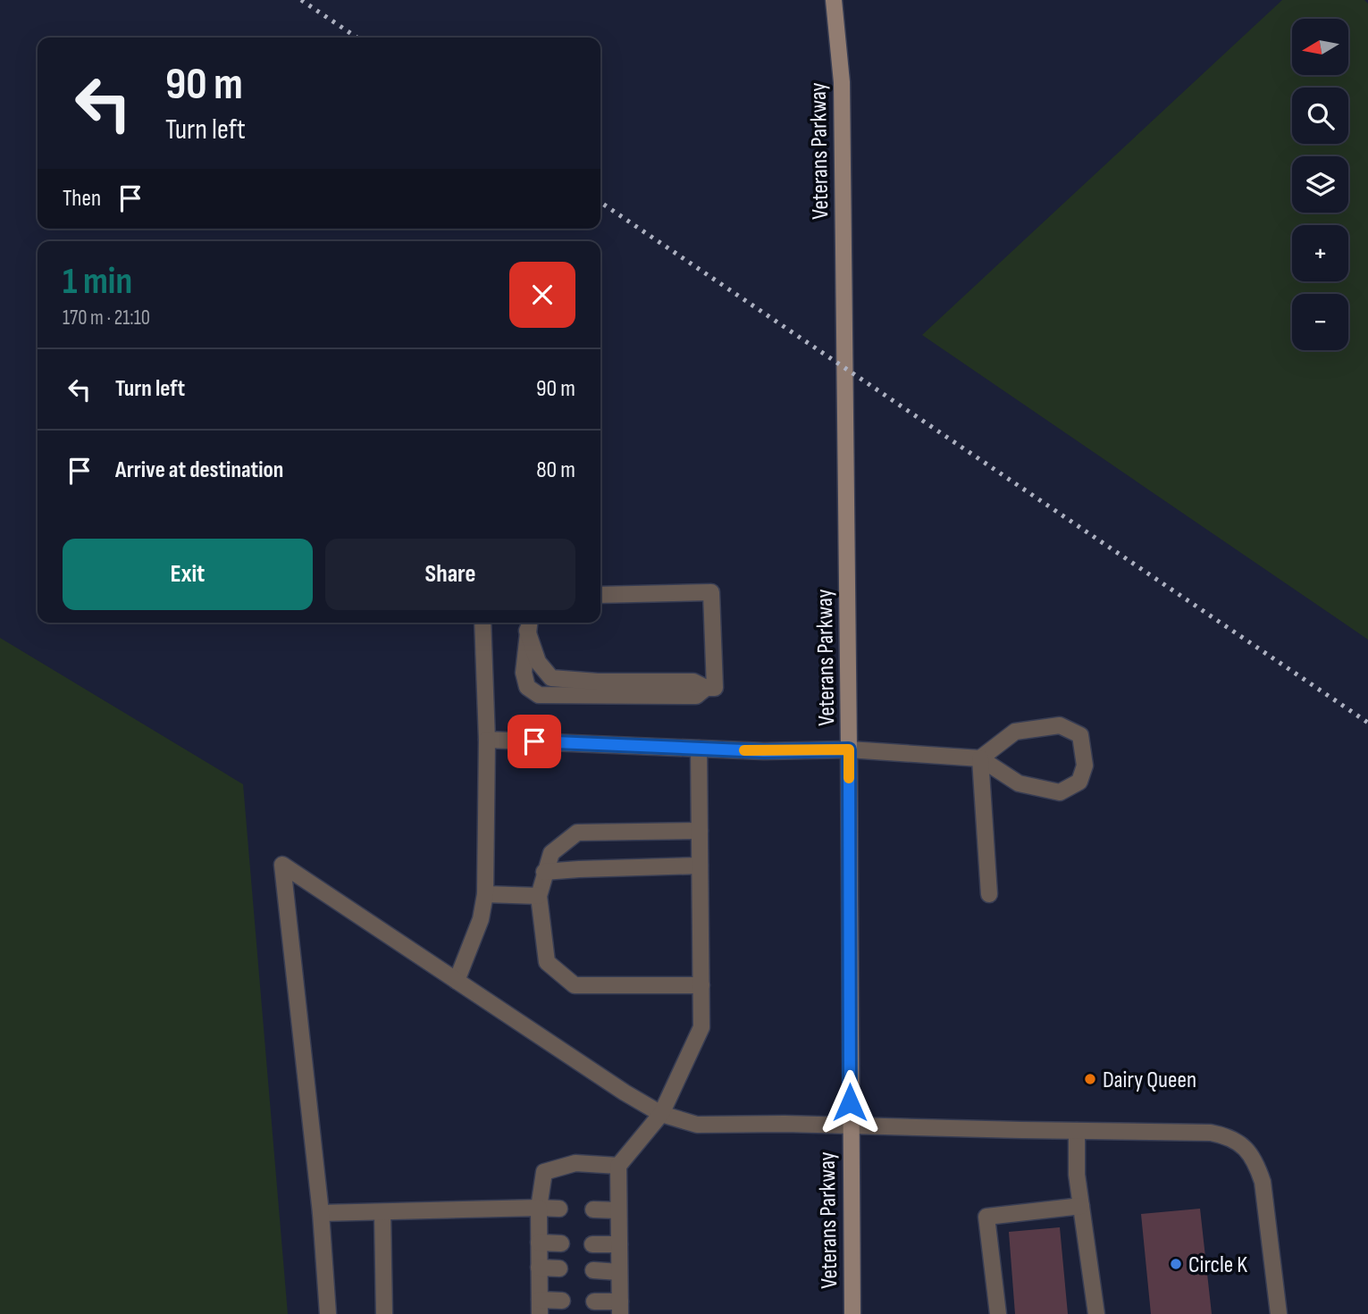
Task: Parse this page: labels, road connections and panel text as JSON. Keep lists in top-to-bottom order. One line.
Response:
{"streets":{"main road":["Veterans Parkway"]},"places":["Dairy Queen","Circle K"],"north":"left","page":{"map_buttons":["+","−"],"turn":["90 m","Turn left"],"then":"Then","heading":["1 min","170 m · 21:10"],"list":[{"name":"Turn left","value":"90 m"},{"name":"Arrive at destination","value":"80 m"}],"buttons":["Exit","Share"]}}
